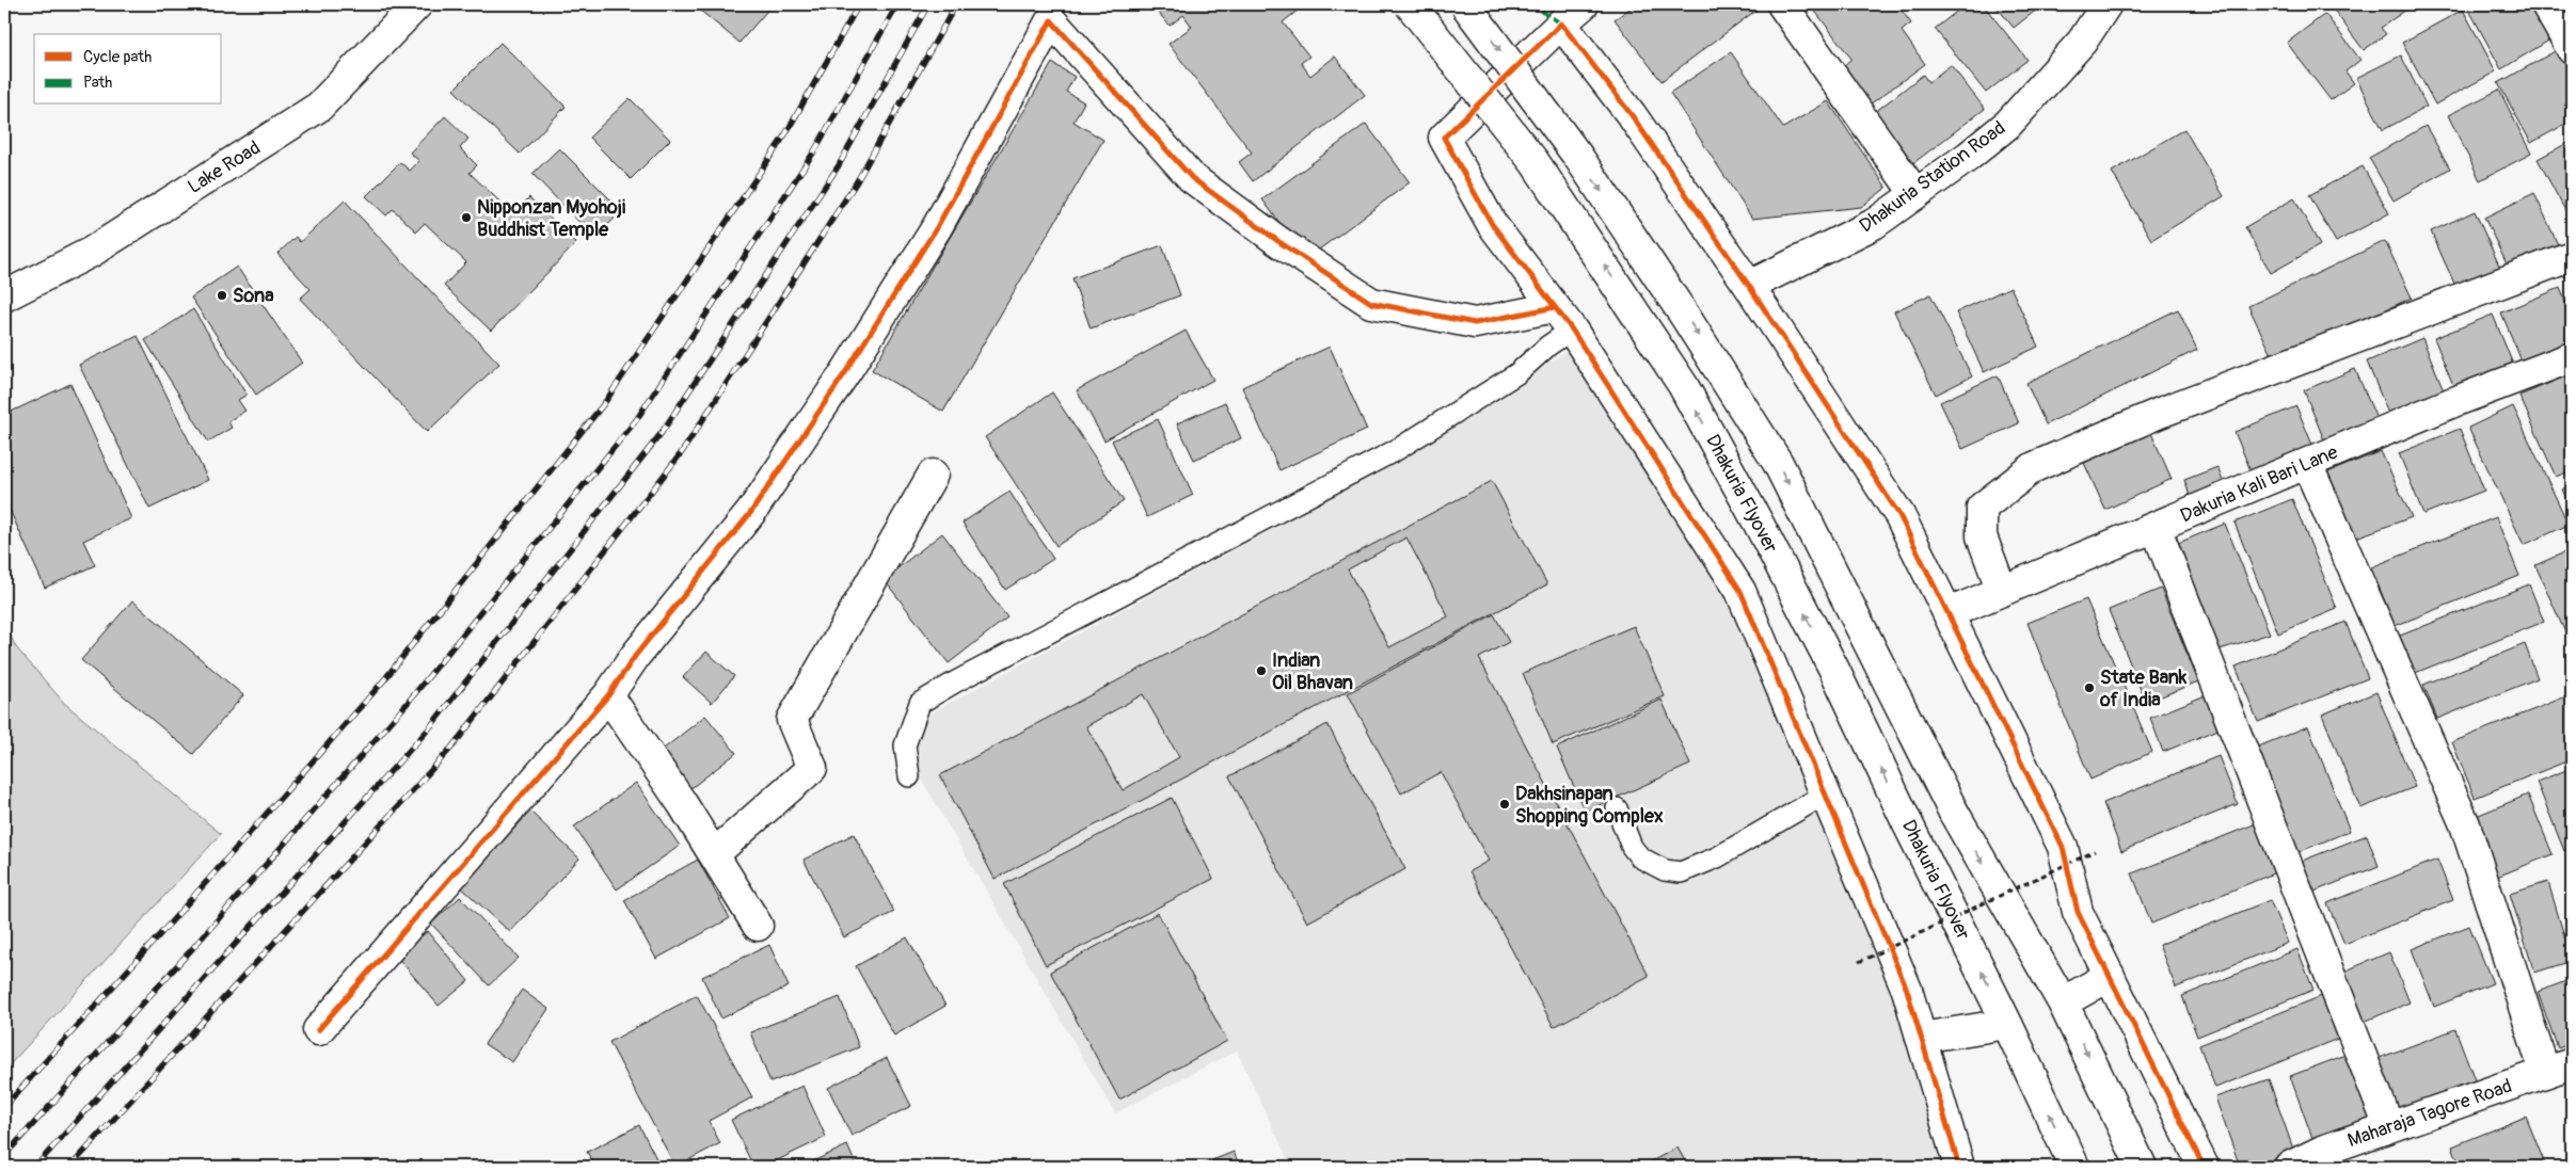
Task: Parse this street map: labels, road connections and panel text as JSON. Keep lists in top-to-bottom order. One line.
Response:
{"streets":{"street":["Lake Road","Dhakuria Station Road","Dakuria Kali Bari Lane","Dhakuria Flyover","Maharaja Tagore Road"]},"places":["Nipponzan Myohoji Buddhist Temple","Sona","Indian Oil Bhavan","State Bank of India","Dakhsinapan Shopping Complex"],"legend":["Cycle path","Path"]}
